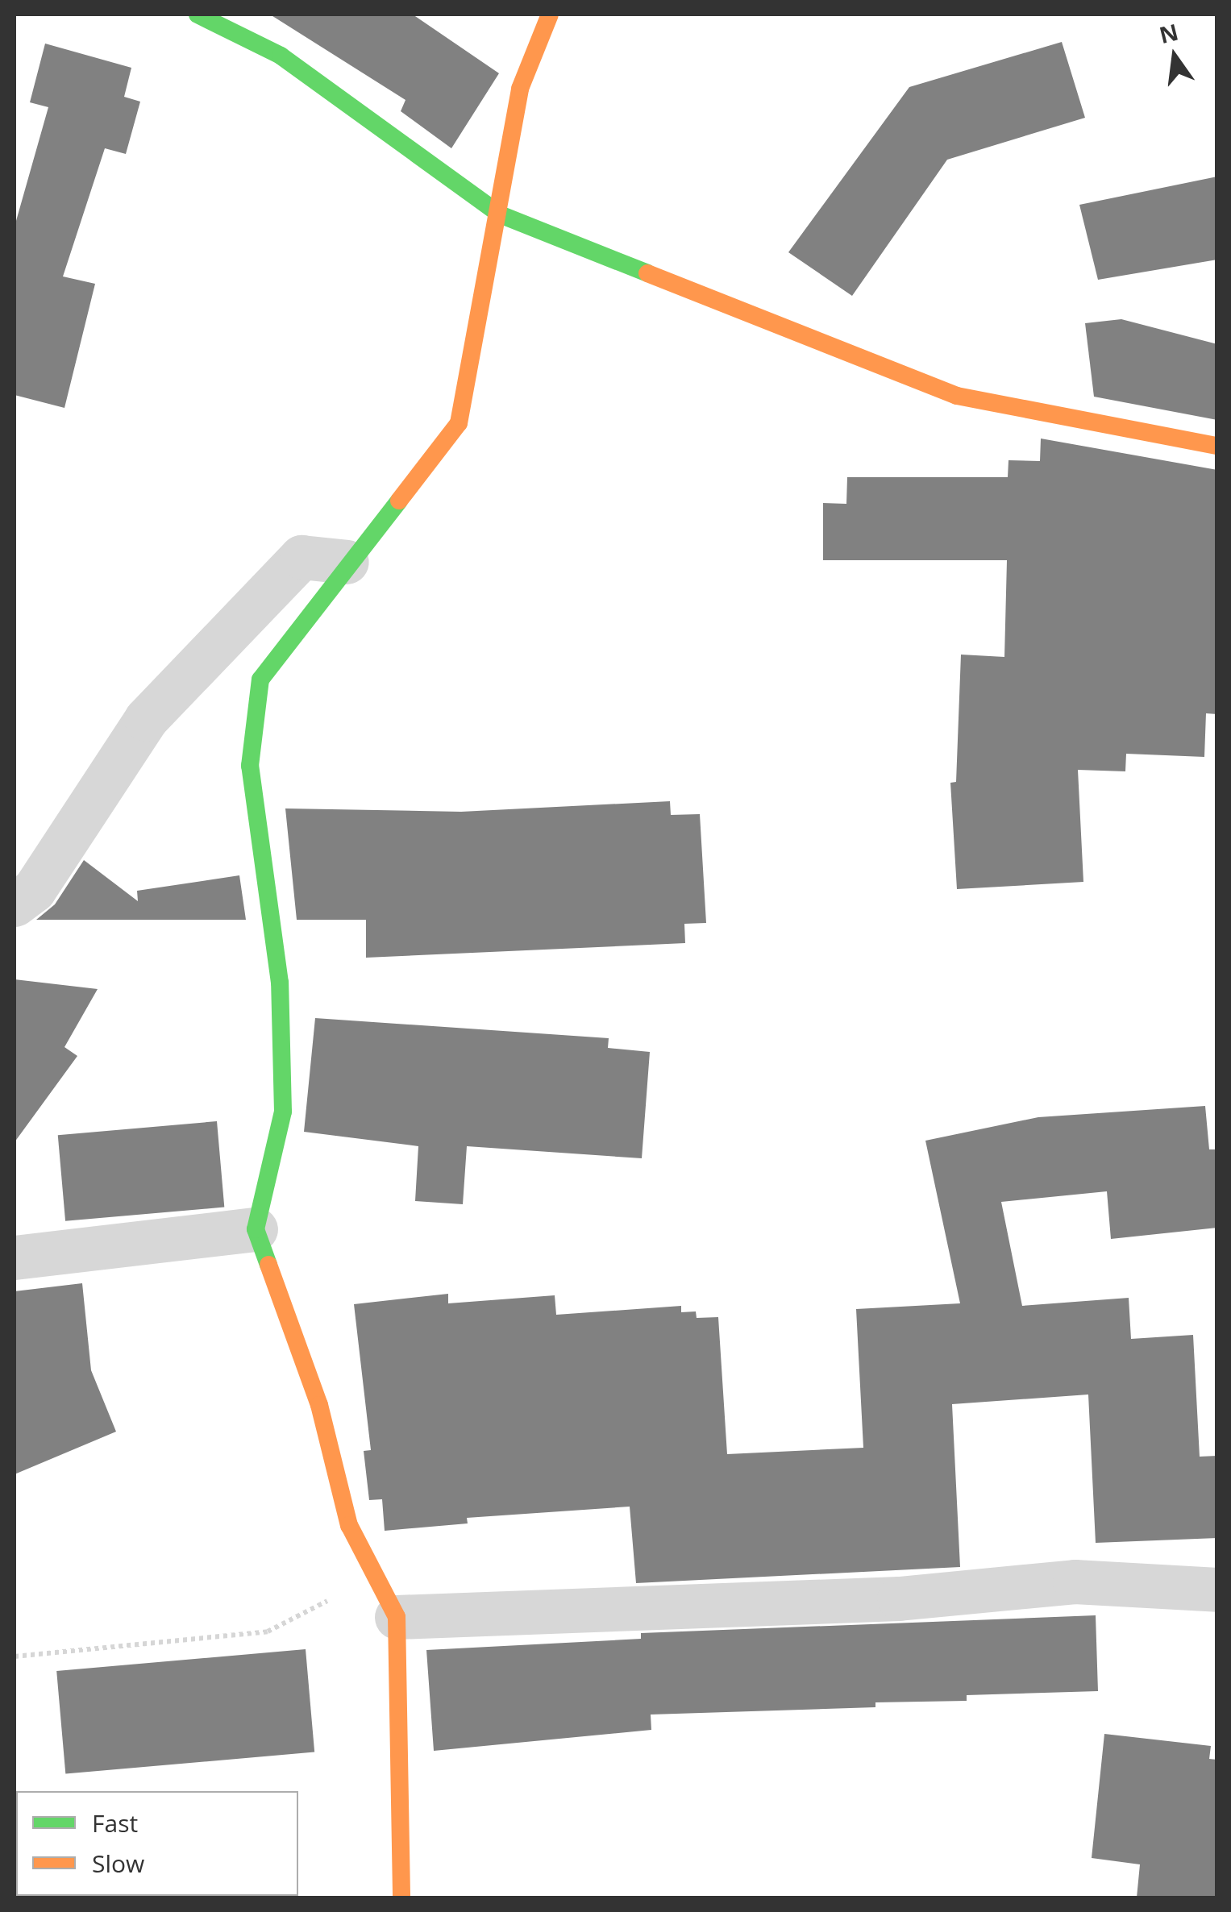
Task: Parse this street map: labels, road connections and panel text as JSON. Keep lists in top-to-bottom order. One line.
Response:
{"legend":["Fast","Slow"],"north":"top"}
